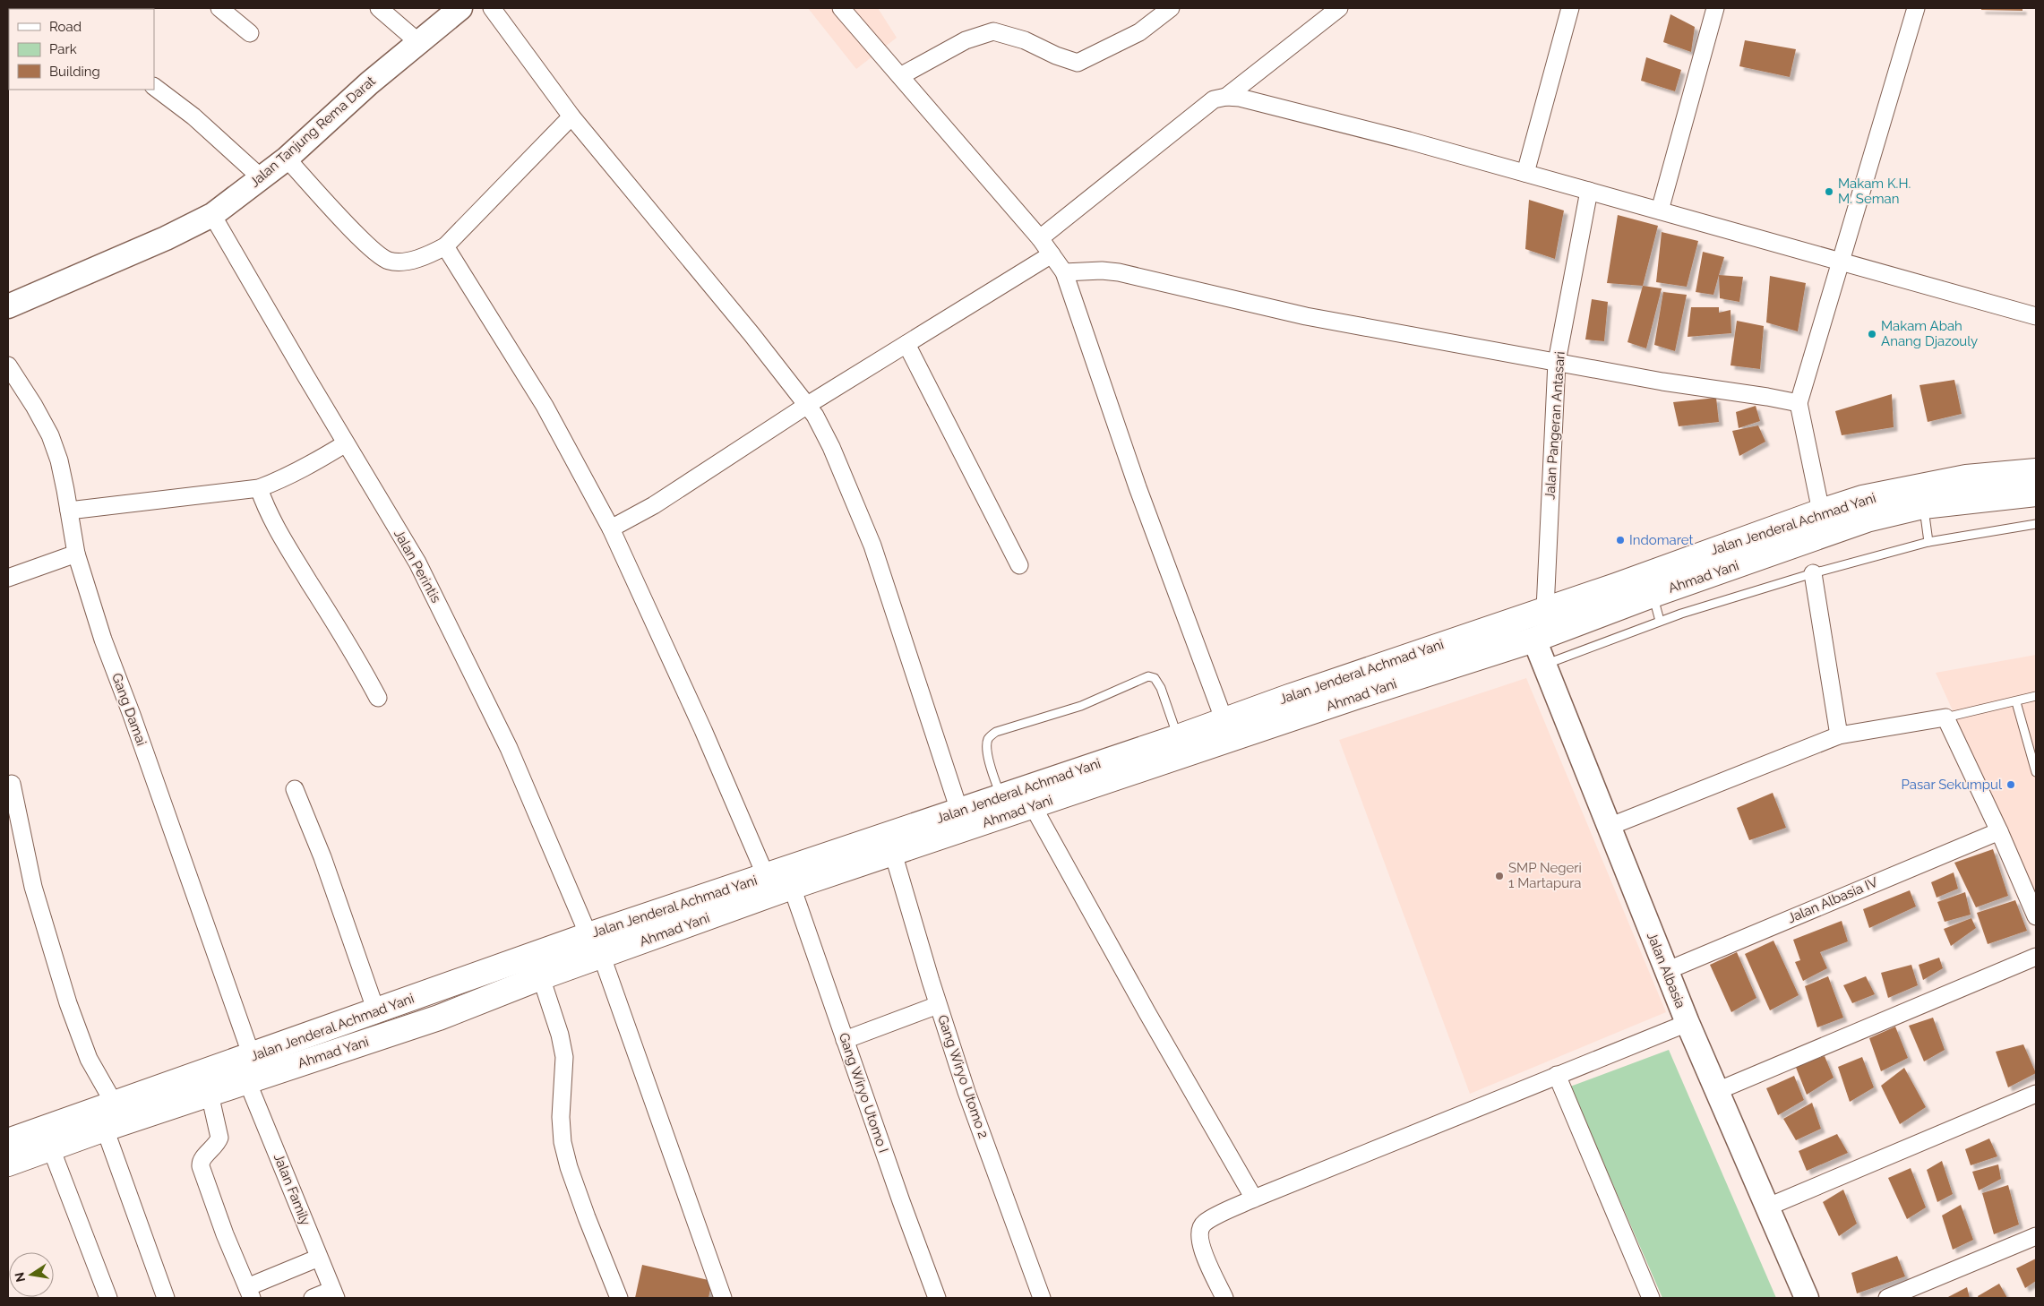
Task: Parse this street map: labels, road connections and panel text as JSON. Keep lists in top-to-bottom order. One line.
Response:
{"streets":{"highway":["Jalan Jenderal Achmad Yani","Ahmad Yani"],"street":["Jalan Tanjung Rema Darat","Jalan Pangeran Antasari","Jalan Perintis","Gang Damai","Jalan Albasia IV","Jalan Albasia","Gang Wiryo Utomo 2","Gang Wiryo Utomo I","Jalan Family"]},"crossings":[["Jalan Tanjung Rema Darat","Jalan Perintis"],["Jalan Pangeran Antasari","Jalan Jenderal Achmad Yani"],["Jalan Jenderal Achmad Yani","Jalan Perintis"],["Jalan Jenderal Achmad Yani","Ahmad Yani"],["Jalan Jenderal Achmad Yani","Gang Damai"],["Ahmad Yani","Jalan Albasia"],["Ahmad Yani","Gang Wiryo Utomo 2"],["Ahmad Yani","Gang Wiryo Utomo I"],["Ahmad Yani","Jalan Family"],["Jalan Albasia IV","Jalan Albasia"]],"places":["Makam K.H. M. Seman","Makam Abah Anang Djazouly","Indomaret","Pasar Sekumpul","SMP Negeri 1 Martapura"],"legend":["Road","Park","Building"],"north":"left"}
